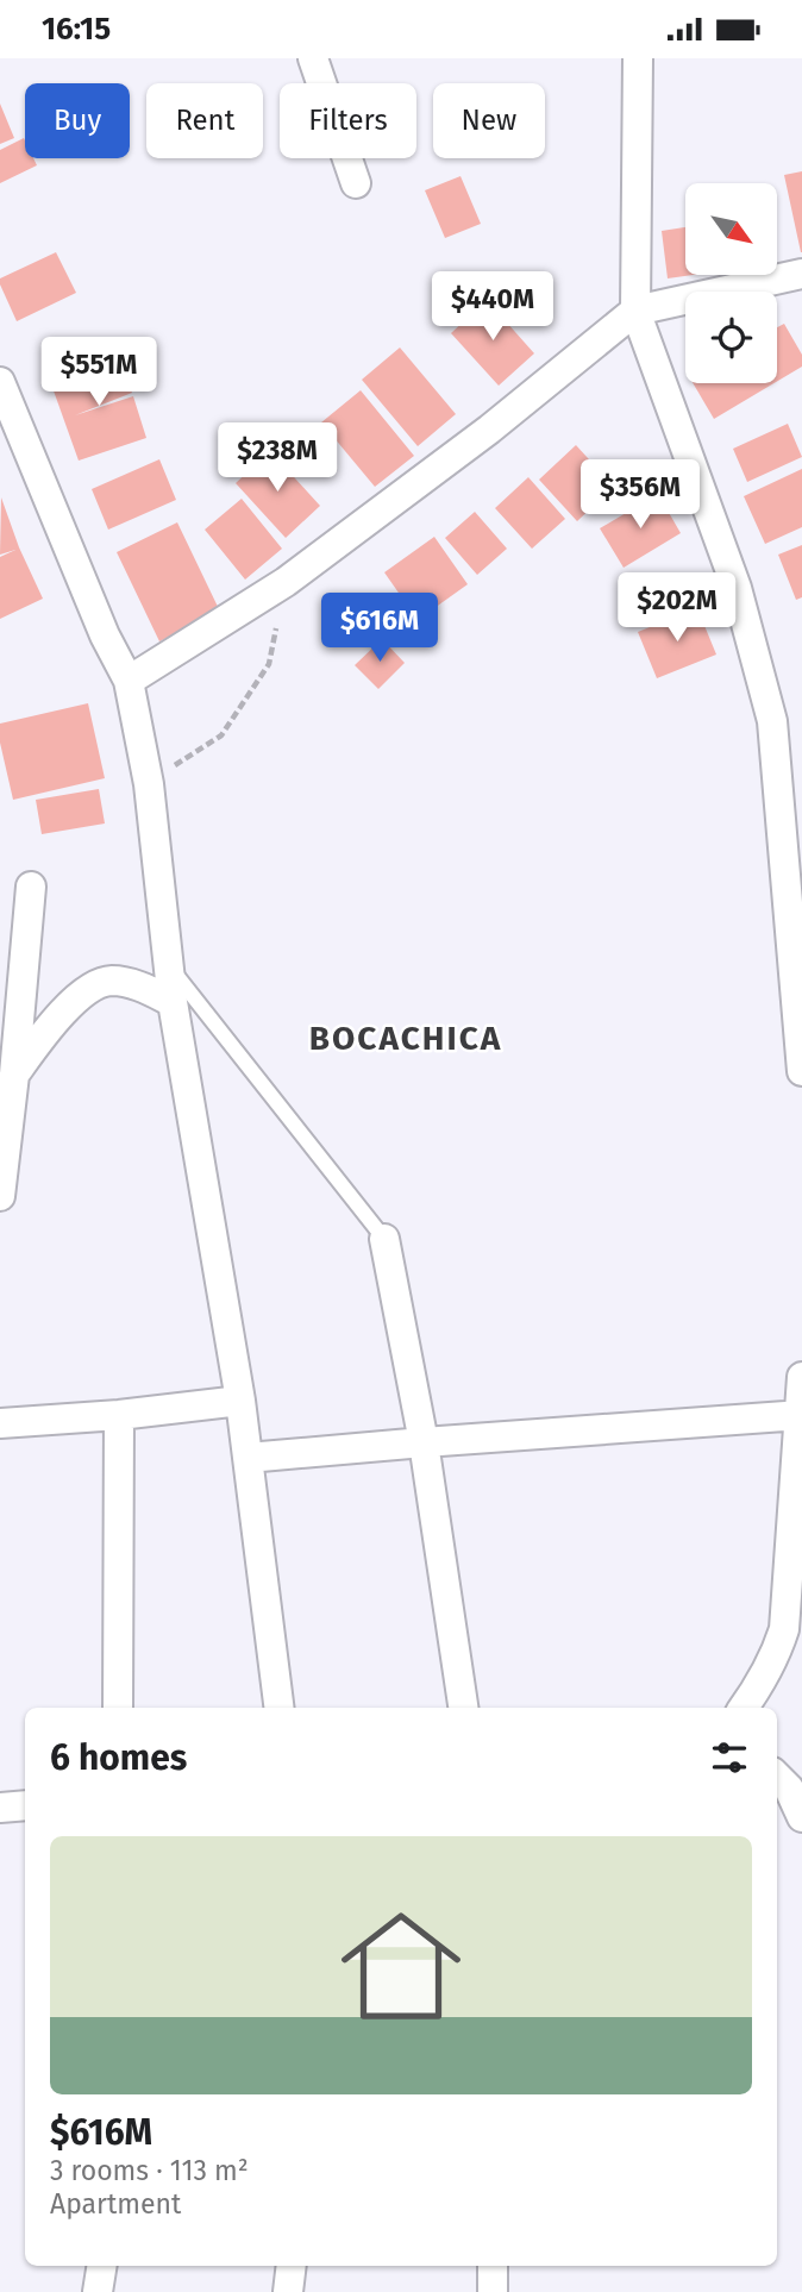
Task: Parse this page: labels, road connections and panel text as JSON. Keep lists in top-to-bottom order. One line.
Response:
{"districts":["BOCACHICA"],"north":"bottom right","page":{"status":"16:15","chip":["Buy","Rent","Filters","New"],"price":["$440M","$551M","$238M","$356M","$202M","$616M"],"heading":"6 homes","list":[{"name":"$616M","note":"3 rooms · 113 m² · Apartment"}]}}
